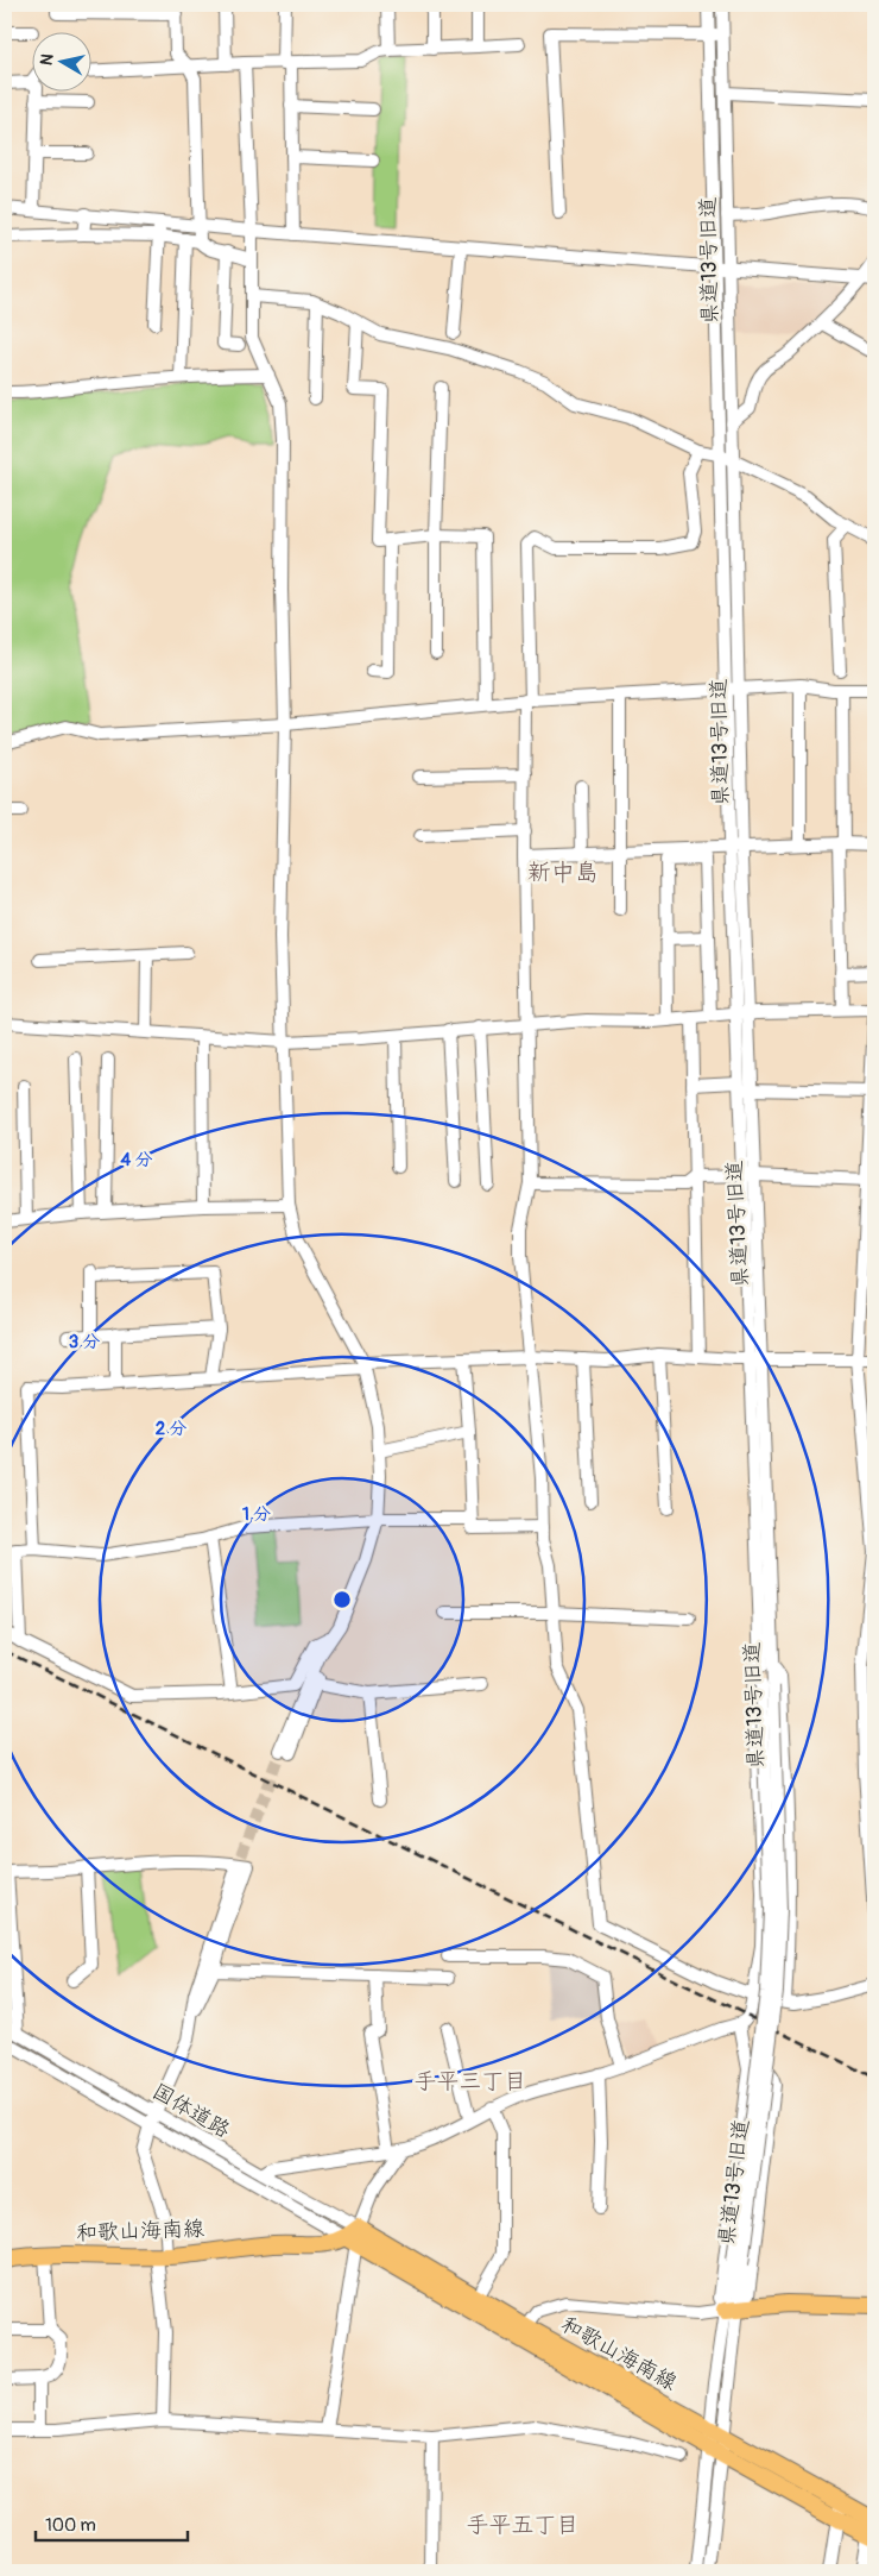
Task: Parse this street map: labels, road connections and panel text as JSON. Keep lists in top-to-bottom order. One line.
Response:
{"streets":{"main road":["和歌山海南線"],"street":["県道13号旧道","国体道路"]},"crossings":[["県道13号旧道","和歌山海南線"],["国体道路","和歌山海南線"]],"districts":["新中島","手平三丁目","手平五丁目"],"scale_bar":"100 m","north":"left","rings":["4 分","3 分","2 分","1 分"]}
